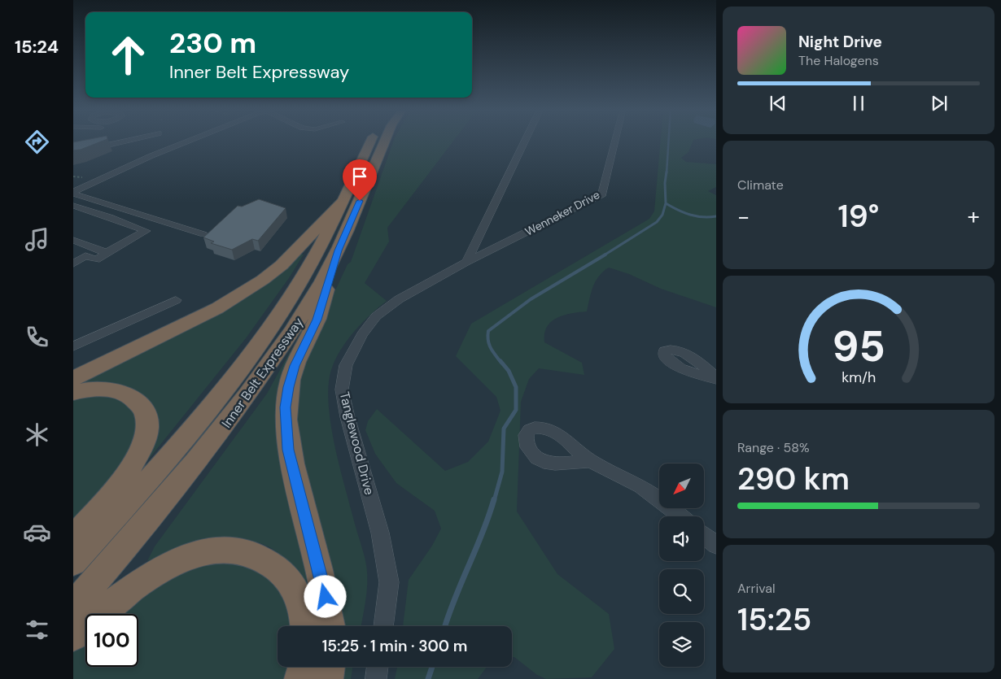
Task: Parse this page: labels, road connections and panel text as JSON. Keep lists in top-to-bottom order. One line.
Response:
{"streets":{"highway":["Inner Belt Expressway"],"street":["Wenneker Drive","Tanglewood Drive"]},"crossings":[["Wenneker Drive","Tanglewood Drive"]],"north":"bottom left","page":{"tabs":"15:24","turn":["230 m","Inner Belt Expressway"],"song":["Night Drive","The Halogens"],"tile":["Climate",["Range · 58%","290 km"],["Arrival","15:25"]],"heat":["−","19°","+"],"limit":"100","trip":"15:25 · 1 min · 300 m","gauge":["95","km/h"]}}
